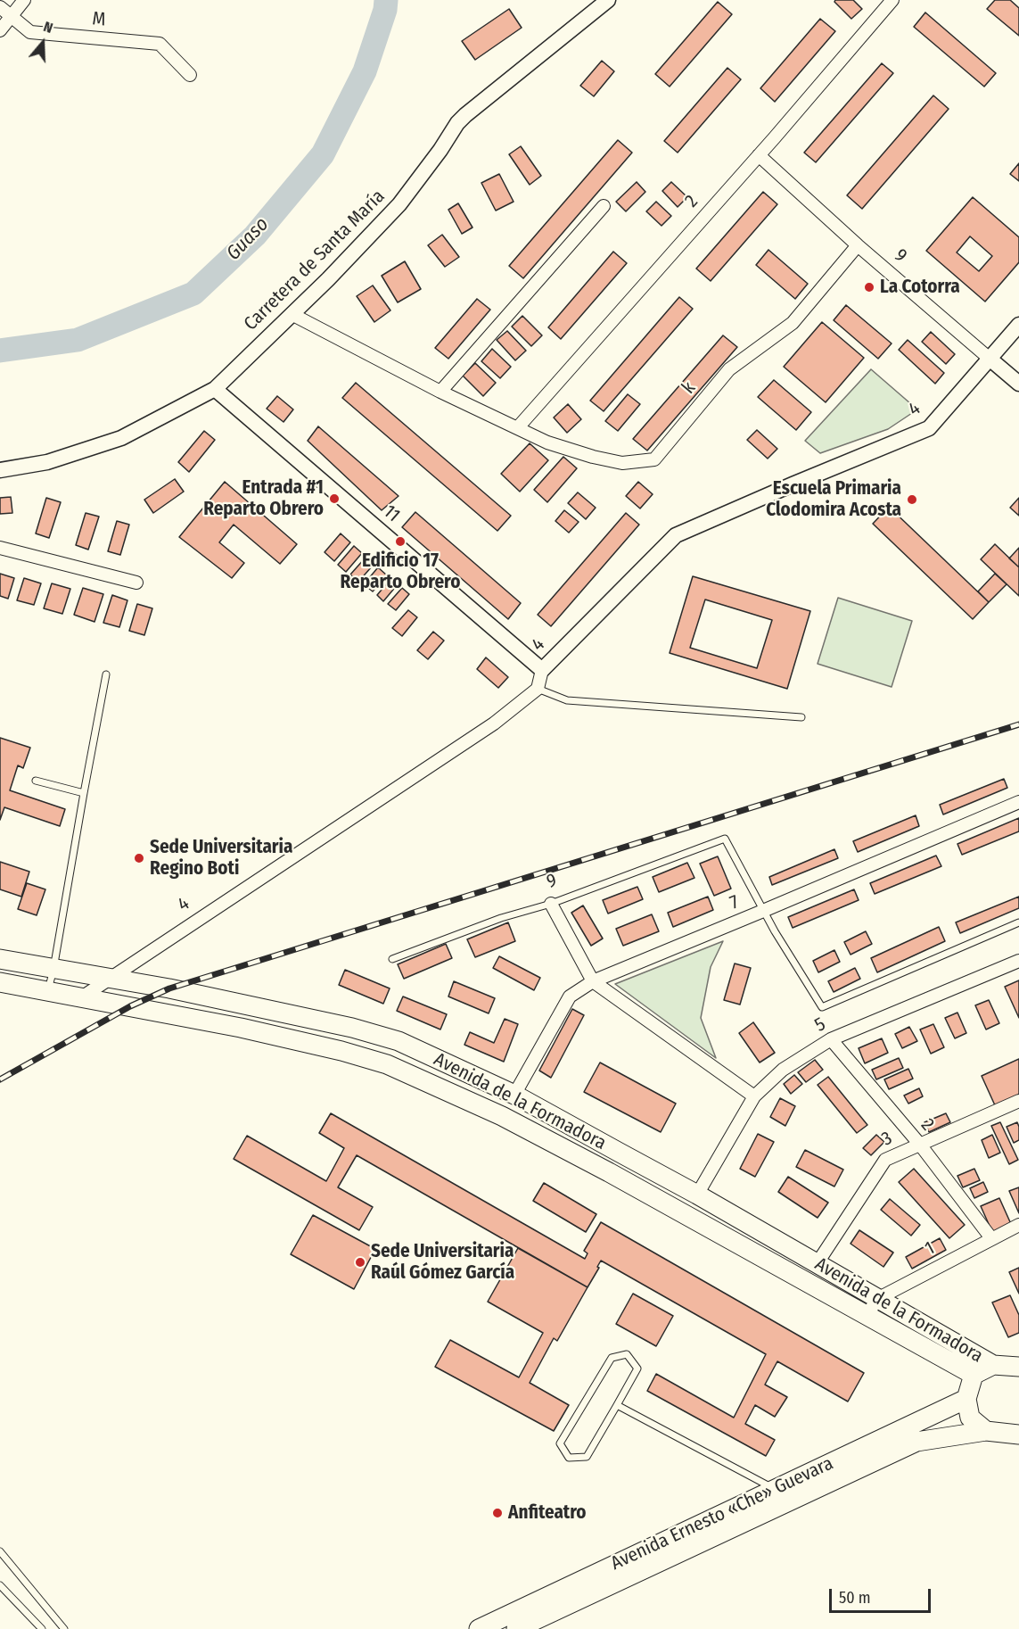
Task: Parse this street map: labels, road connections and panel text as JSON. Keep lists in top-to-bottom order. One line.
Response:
{"streets":{"main road":["Avenida de la Formadora","Avenida Ernesto «Che» Guevara"],"street":["M","2","9","Carretera de Santa María","k","4","11","7","5","3","1"]},"crossings":[["2","9"],["2","k"],["2","5"],["2","3"],["2","1"],["9","k"],["9","4"],["9","7"],["Carretera de Santa María","k"],["Carretera de Santa María","11"],["4","11"],["4","Avenida de la Formadora"],["7","Avenida de la Formadora"],["5","Avenida de la Formadora"],["Avenida de la Formadora","3"],["Avenida de la Formadora","1"]],"water":["Guaso"],"places":["La Cotorra","Entrada #1 Reparto Obrero","Escuela Primaria Clodomira Acosta","Edificio 17 Reparto Obrero","Sede Universitaria Regino Boti","Sede Universitaria Raúl Gómez García","Anfiteatro"],"scale_bar":"50 m","north":"top"}
